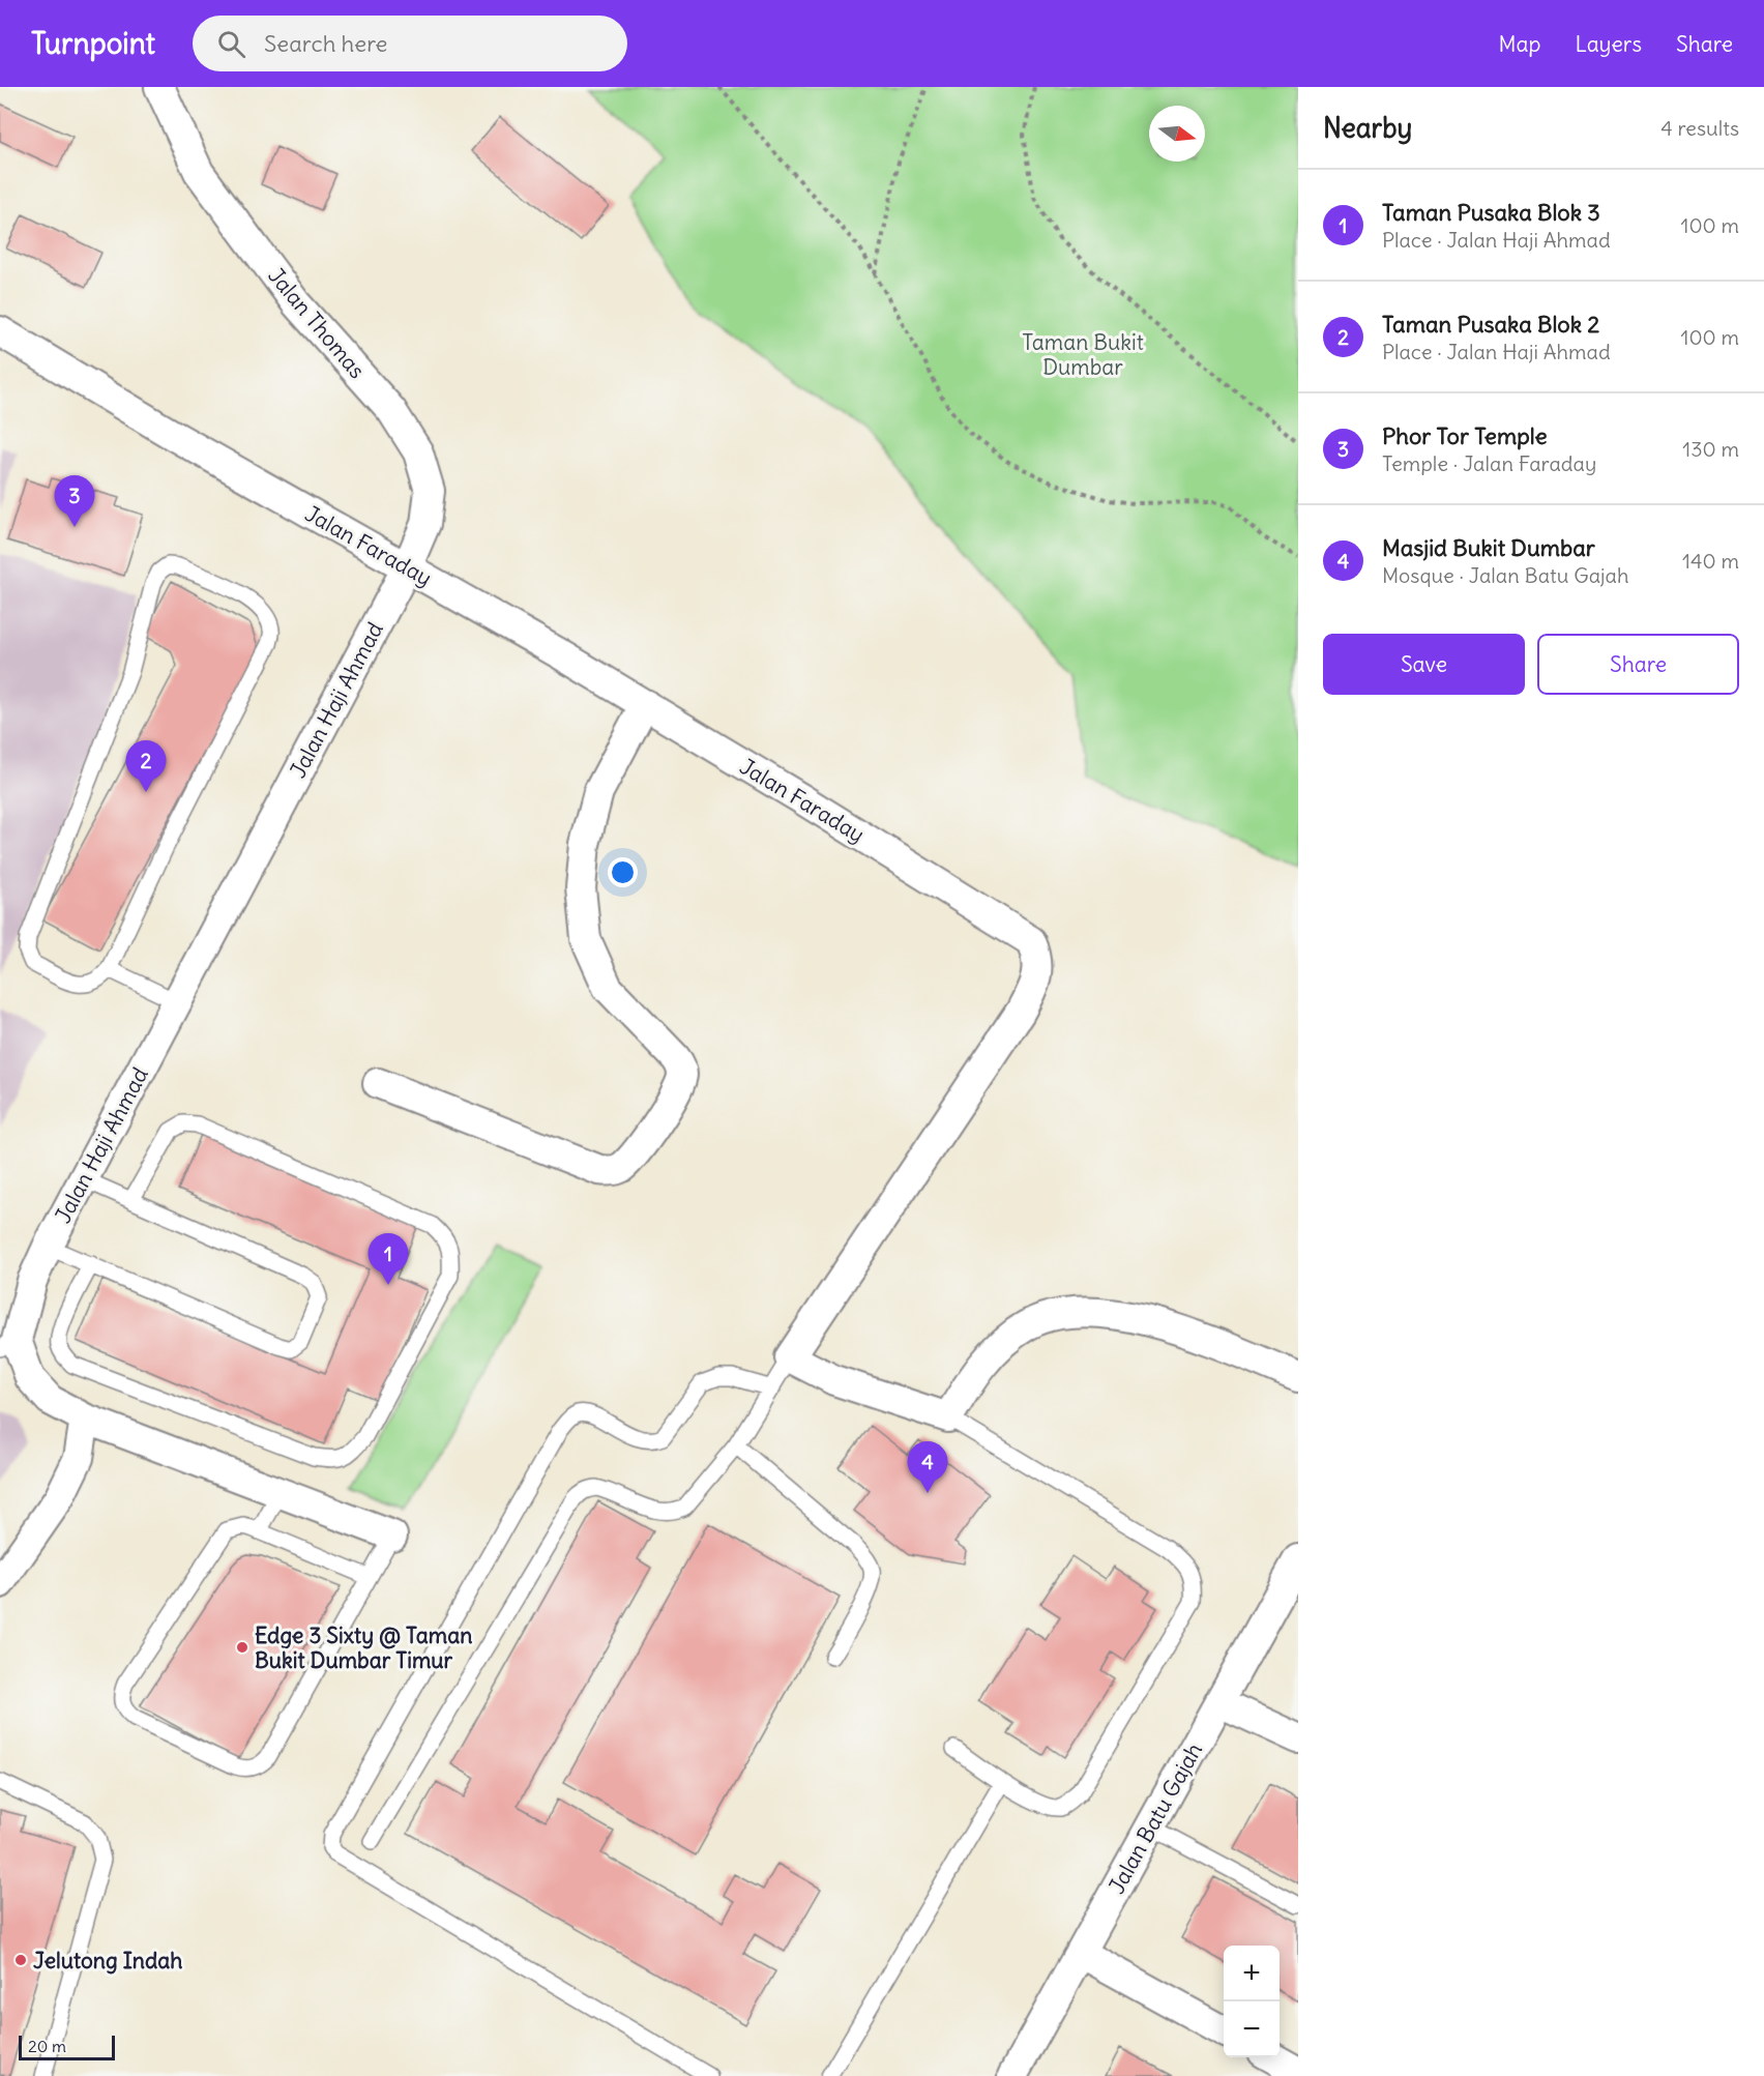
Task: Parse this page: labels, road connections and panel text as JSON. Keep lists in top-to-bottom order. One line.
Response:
{"streets":{"street":["Jalan Thomas","Jalan Faraday","Jalan Haji Ahmad","Jalan Batu Gajah"]},"crossings":[["Jalan Thomas","Jalan Faraday"],["Jalan Thomas","Jalan Haji Ahmad"],["Jalan Faraday","Jalan Haji Ahmad"]],"parks":["Taman Bukit Dumbar"],"places":["Edge 3 Sixty @ Taman Bukit Dumbar Timur","Jelutong Indah"],"scale_bar":"20 m","north":"right","page":{"header":"Turnpoint","search":"Search here","nav":["Map","Layers","Share"],"heading":["Nearby","4 results"],"list":[{"mark":"1","name":"Taman Pusaka Blok 3","note":"Place · Jalan Haji Ahmad","value":"100 m"},{"mark":"2","name":"Taman Pusaka Blok 2","note":"Place · Jalan Haji Ahmad","value":"100 m"},{"mark":"3","name":"Phor Tor Temple","note":"Temple · Jalan Faraday","value":"130 m"},{"mark":"4","name":"Masjid Bukit Dumbar","note":"Mosque · Jalan Batu Gajah","value":"140 m"}],"pins":["3","2","1","4"],"buttons":["Save","Share"],"map_buttons":["+","−"],"scale":"20 m"}}
